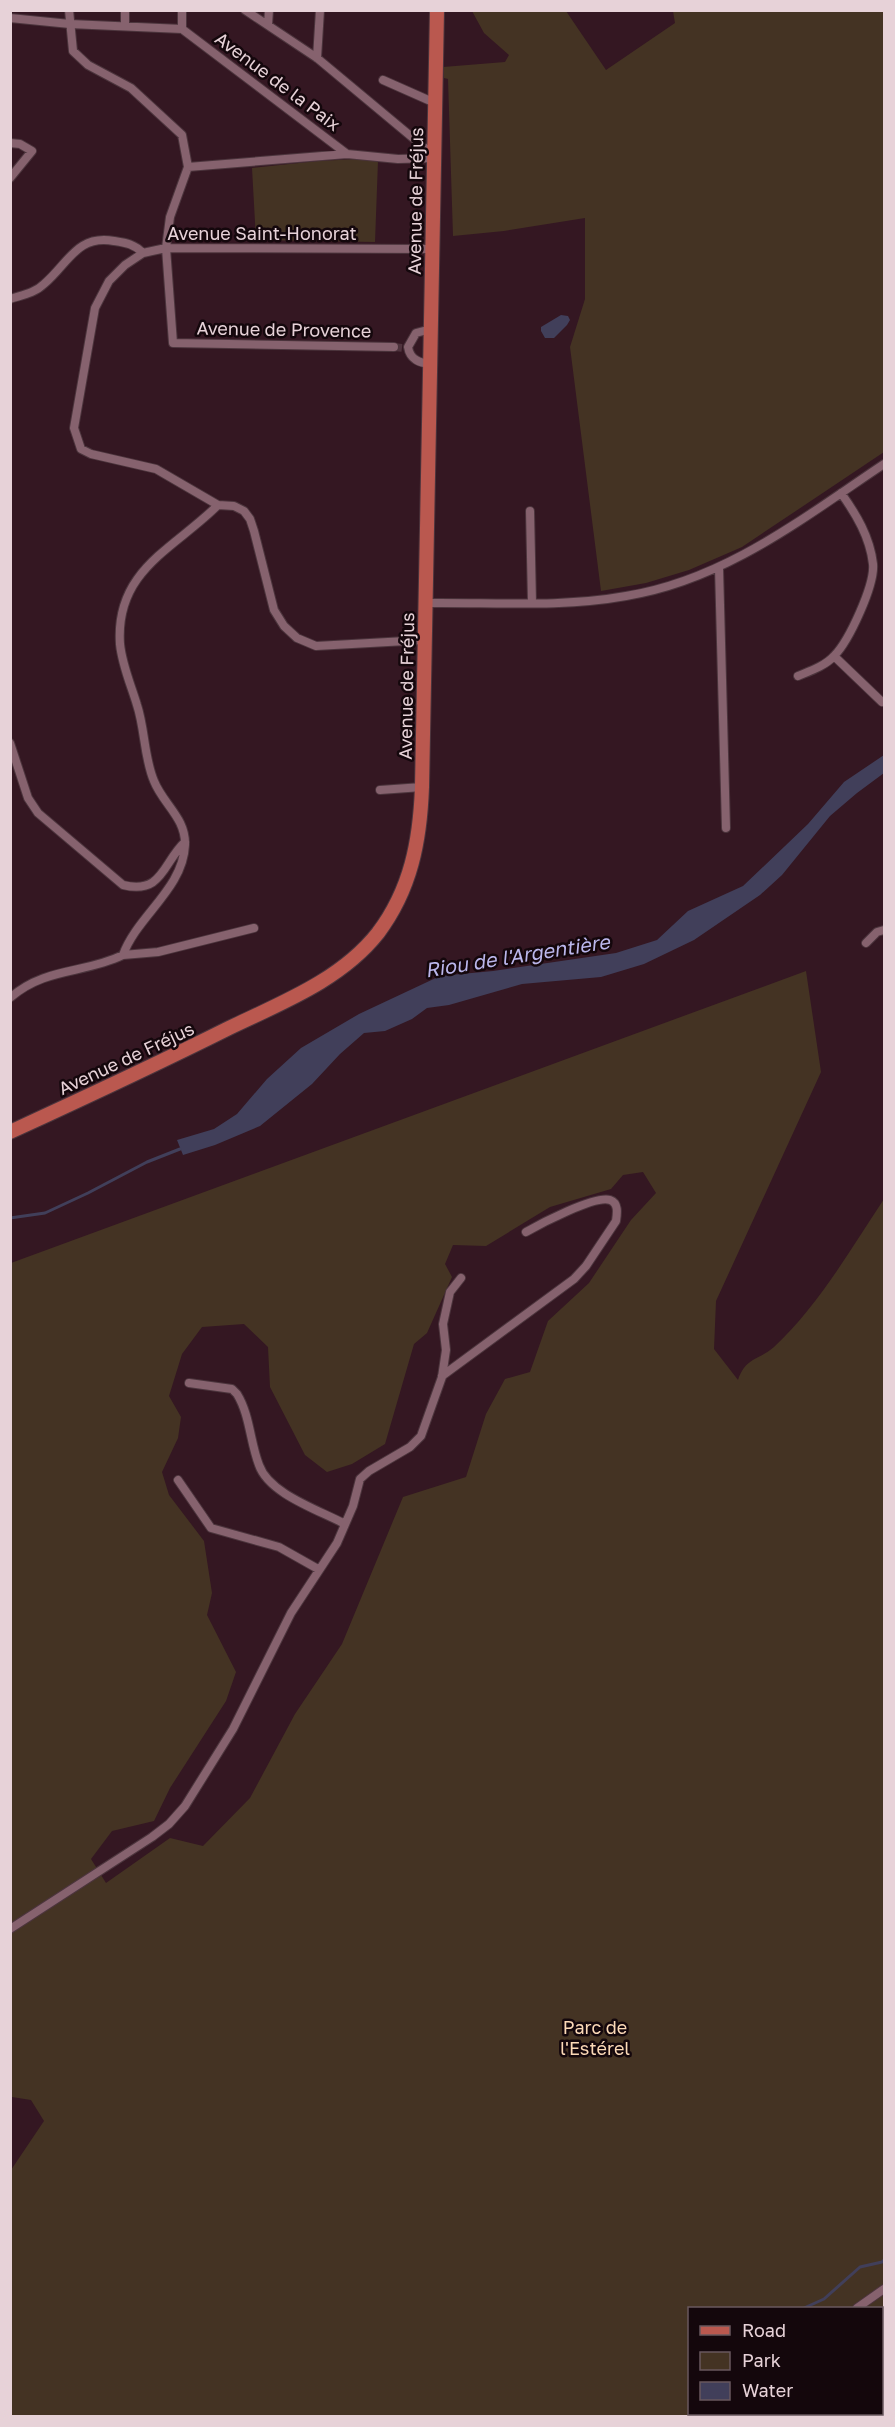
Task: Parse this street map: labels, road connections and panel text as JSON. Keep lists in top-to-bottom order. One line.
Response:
{"streets":{"main road":["Avenue de Fréjus"],"street":["Avenue de la Paix","Avenue Saint-Honorat","Avenue de Provence"]},"crossings":[["Avenue de Fréjus","Avenue Saint-Honorat"],["Avenue Saint-Honorat","Avenue de Provence"]],"water":["Riou de l'Argentière"],"parks":["Parc de l'Estérel"],"legend":["Road","Park","Water"]}
